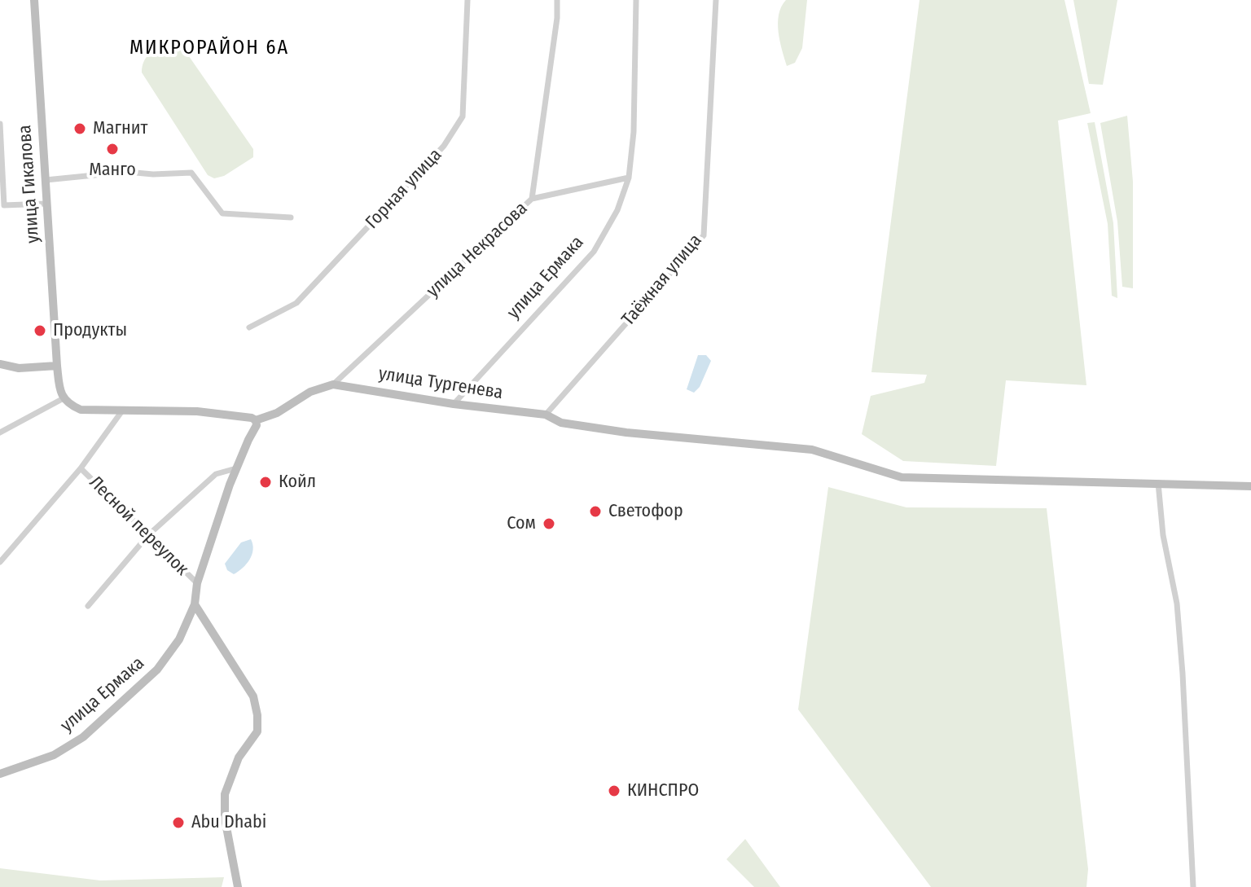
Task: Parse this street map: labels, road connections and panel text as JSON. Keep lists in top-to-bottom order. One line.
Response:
{"streets":{"street":["улица Гикалова","Горная улица","улица Некрасова","улица Ермака","Таёжная улица","улица Тургенева","Лесной переулок"]},"crossings":[["улица Некрасова","улица Тургенева"],["улица Ермака","улица Тургенева"],["улица Ермака","Лесной переулок"],["Таёжная улица","улица Тургенева"]],"districts":["МИКРОРАЙОН 6А"],"places":["Магнит","Манго","Продукты","Койл","Светофор","Сом","КИНСПРО","Abu Dhabi"]}
